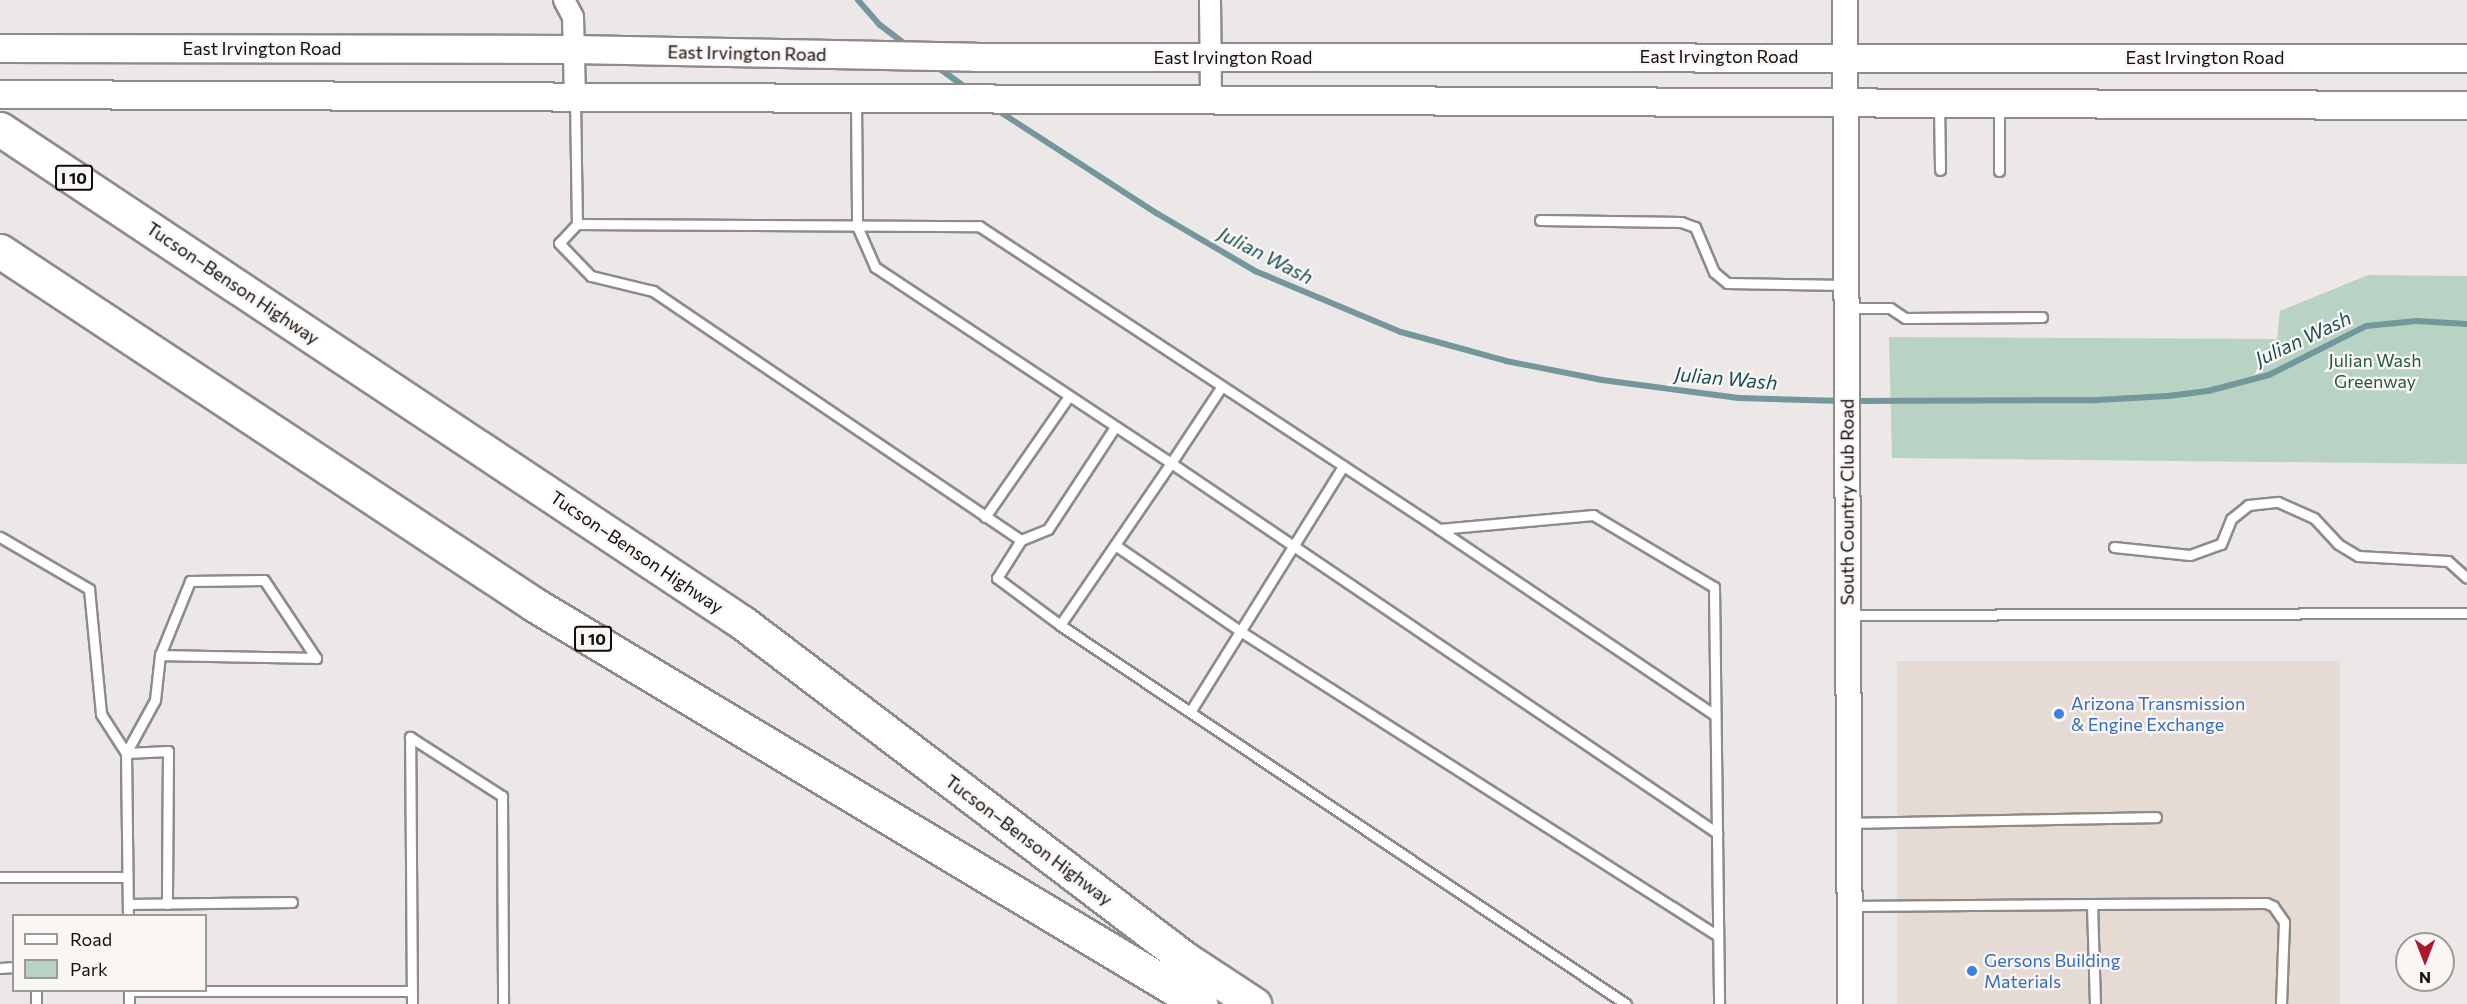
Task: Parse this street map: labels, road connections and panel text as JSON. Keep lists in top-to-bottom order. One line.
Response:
{"streets":{"highway":["I 10","Tucson–Benson Highway"],"main road":["East Irvington Road"],"street":["South Country Club Road"]},"crossings":[["East Irvington Road","South Country Club Road"]],"water":["Julian Wash"],"parks":["Julian Wash Greenway"],"places":["Arizona Transmission & Engine Exchange","Gersons Building Materials"],"legend":["Road","Park"],"north":"bottom"}
